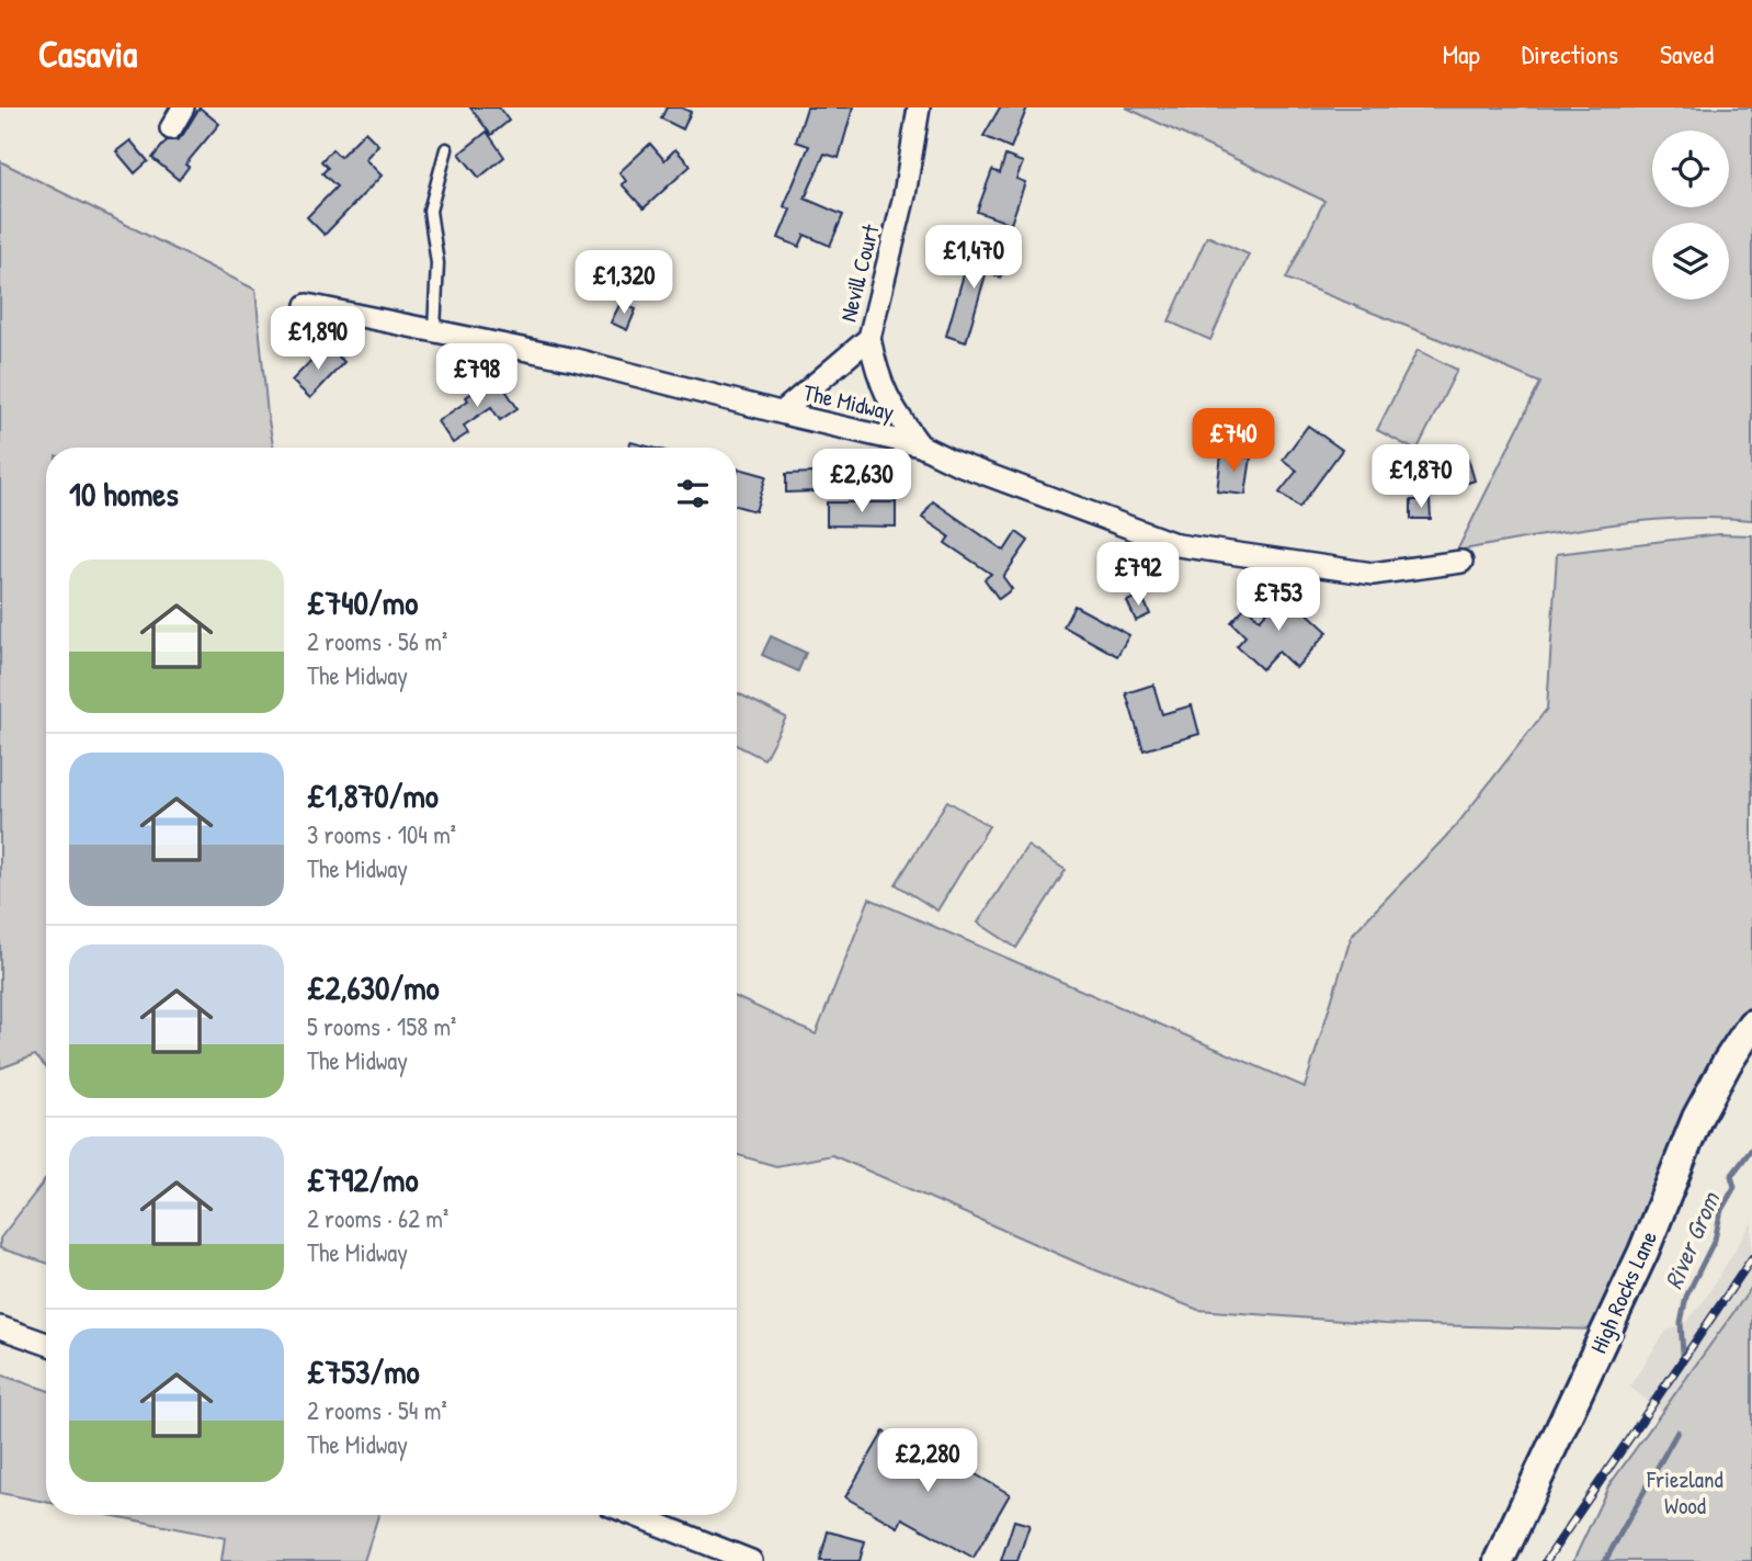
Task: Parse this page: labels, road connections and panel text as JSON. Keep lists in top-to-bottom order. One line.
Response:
{"streets":{"street":["Nevill Court","The Midway","High Rocks Lane"]},"crossings":[["Nevill Court","The Midway"]],"water":["River Grom"],"parks":["Friezland Wood"],"page":{"header":"Casavia","nav":["Map","Directions","Saved"],"price":["£1,470","£1,320","£1,890","£798","£740","£1,870","£2,630","£792","£753","£2,280"],"heading":"10 homes","list":[{"name":"£740/mo","note":"2 rooms · 56 m² · The Midway"},{"name":"£1,870/mo","note":"3 rooms · 104 m² · The Midway"},{"name":"£2,630/mo","note":"5 rooms · 158 m² · The Midway"},{"name":"£792/mo","note":"2 rooms · 62 m² · The Midway"},{"name":"£753/mo","note":"2 rooms · 54 m² · The Midway"}]}}
